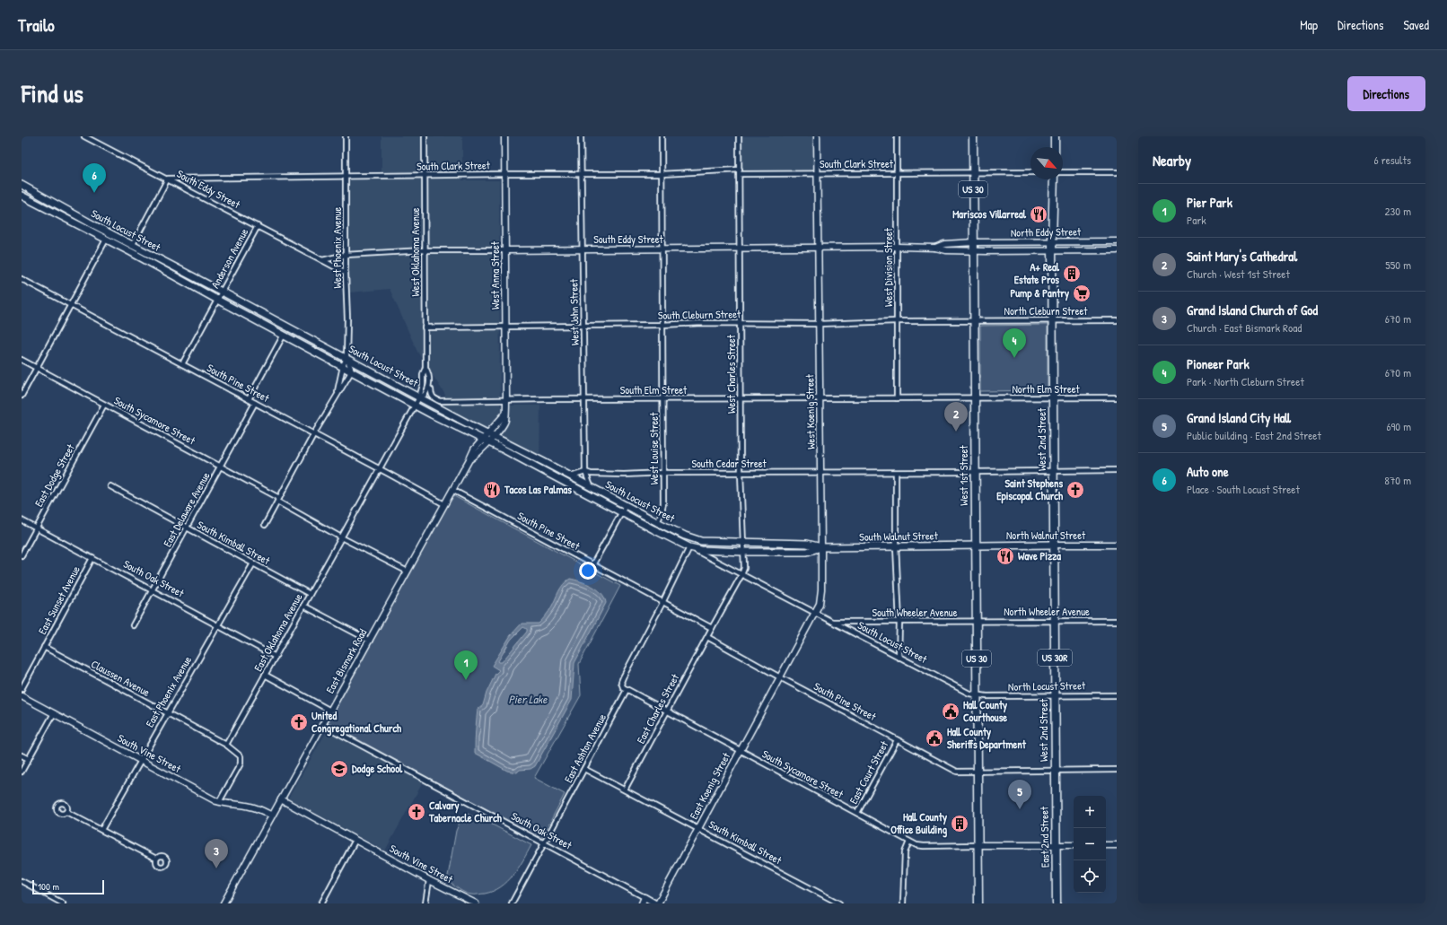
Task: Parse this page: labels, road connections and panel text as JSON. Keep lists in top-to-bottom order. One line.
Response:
{"streets":{"highway":["US 30","West 2nd Street","West 1st Street","US 30R","East 2nd Street"],"main road":["South Locust Street","North Walnut Street","South Walnut Street"],"street":["South Clark Street","South Eddy Street","North Eddy Street","West Phoenix Avenue","West Oklahoma Avenue","Anderson Avenue","West Division Street","West Anna Street","North Cleburn Street","West John Street","South Cleburn Street","West Charles Street","South Pine Street","North Elm Street","South Elm Street","West Koenig Street","South Sycamore Street","West Louise Street","South Cedar Street","East Dodge Street","East Delaware Avenue","South Kimball Street","South Oak Street","East Sunset Avenue","North Wheeler Avenue","South Wheeler Avenue","East Oklahoma Avenue","East Bismark Road","Claussen Avenue","North Locust Street","East Phoenix Avenue","East Charles Street","East Ashton Avenue","South Vine Street","East Court Street","East Koenig Street"]},"crossings":[["South Clark Street","South Eddy Street"],["South Clark Street","West Phoenix Avenue"],["South Clark Street","West Oklahoma Avenue"],["South Clark Street","West Division Street"],["South Clark Street","West Anna Street"],["South Clark Street","West John Street"],["South Clark Street","West Charles Street"],["South Clark Street","West Koenig Street"],["South Clark Street","West Louise Street"],["South Clark Street","West 1st Street"],["South Eddy Street","North Eddy Street"],["South Eddy Street","West Phoenix Avenue"],["South Eddy Street","West Oklahoma Avenue"],["South Eddy Street","Anderson Avenue"],["South Eddy Street","West Division Street"],["South Eddy Street","West Anna Street"],["South Eddy Street","West John Street"],["South Eddy Street","West Charles Street"],["South Eddy Street","West Koenig Street"],["South Eddy Street","West Louise Street"],["South Eddy Street","West 1st Street"],["US 30","South Pine Street"],["US 30","South Sycamore Street"],["US 30","West 1st Street"],["South Locust Street","West Phoenix Avenue"],["South Locust Street","West Oklahoma Avenue"],["South Locust Street","Anderson Avenue"],["South Locust Street","West Anna Street"],["South Locust Street","West John Street"],["South Locust Street","West Charles Street"],["South Locust Street","West Koenig Street"],["South Locust Street","West Louise Street"],["South Locust Street","South Cedar Street"],["South Locust Street","West 1st Street"],["South Locust Street","South Walnut Street"],["South Locust Street","South Wheeler Avenue"],["South Locust Street","North Locust Street"],["North Eddy Street","West 2nd Street"],["North Eddy Street","West 1st Street"],["West Phoenix Avenue","South Pine Street"],["West Oklahoma Avenue","South Cleburn Street"],["West Oklahoma Avenue","South Pine Street"],["West Oklahoma Avenue","South Elm Street"],["West Oklahoma Avenue","East Oklahoma Avenue"],["Anderson Avenue","South Pine Street"],["West Division Street","South Cleburn Street"],["West Division Street","South Elm Street"],["West Anna Street","South Cleburn Street"],["West Anna Street","South Elm Street"],["West Anna Street","East Bismark Road"],["North Cleburn Street","South Cleburn Street"],["North Cleburn Street","West 2nd Street"],["North Cleburn Street","West 1st Street"],["West John Street","South Cleburn Street"],["West John Street","South Elm Street"],["West John Street","South Cedar Street"],["South Cleburn Street","West Charles Street"],["South Cleburn Street","West Koenig Street"],["South Cleburn Street","West Louise Street"],["South Cleburn Street","West 1st Street"],["West Charles Street","South Elm Street"],["West Charles Street","South Cedar Street"],["West Charles Street","South Walnut Street"],["South Pine Street","West Koenig Street"],["South Pine Street","West 2nd Street"],["South Pine Street","West 1st Street"],["South Pine Street","East Delaware Avenue"],["South Pine Street","East Oklahoma Avenue"],["South Pine Street","East Bismark Road"],["South Pine Street","East Charles Street"],["South Pine Street","East Court Street"],["South Pine Street","East Koenig Street"],["South Pine Street","East 2nd Street"],["North Elm Street","West 2nd Street"],["North Elm Street","West 1st Street"],["South Elm Street","West Koenig Street"],["South Elm Street","West Louise Street"],["West Koenig Street","South Cedar Street"],["West Koenig Street","South Walnut Street"],["West Koenig Street","East Koenig Street"],["South Sycamore Street","East Dodge Street"],["South Sycamore Street","East Delaware Avenue"],["South Sycamore Street","East Oklahoma Avenue"],["South Sycamore Street","East Bismark Road"],["South Sycamore Street","East Charles Street"],["South Sycamore Street","East Ashton Avenue"],["South Sycamore Street","East Court Street"],["South Sycamore Street","East Koenig Street"],["West 2nd Street","North Walnut Street"],["West 2nd Street","North Wheeler Avenue"],["West 2nd Street","North Locust Street"],["West 2nd Street","East 2nd Street"],["West Louise Street","South Cedar Street"],["East Dodge Street","South Oak Street"],["West 1st Street","North Walnut Street"],["West 1st Street","South Walnut Street"],["West 1st Street","North Wheeler Avenue"],["West 1st Street","South Wheeler Avenue"],["West 1st Street","North Locust Street"],["East Delaware Avenue","South Kimball Street"],["East Delaware Avenue","South Oak Street"],["North Walnut Street","South Walnut Street"],["South Kimball Street","East Oklahoma Avenue"],["South Kimball Street","East Phoenix Avenue"],["South Kimball Street","East Charles Street"],["South Kimball Street","East Ashton Avenue"],["South Kimball Street","East Koenig Street"],["South Oak Street","East Sunset Avenue"],["South Oak Street","East Oklahoma Avenue"],["South Oak Street","East Bismark Road"],["South Oak Street","East Phoenix Avenue"],["South Oak Street","East Ashton Avenue"],["South Oak Street","East Koenig Street"],["East Sunset Avenue","Claussen Avenue"],["North Wheeler Avenue","South Wheeler Avenue"],["East Oklahoma Avenue","Claussen Avenue"],["East Bismark Road","South Vine Street"],["Claussen Avenue","East Phoenix Avenue"],["East Phoenix Avenue","South Vine Street"]],"water":["Pier Lake"],"places":{"restaurant":["Mariscos Villarreal","Tacos Las Palmas","Wave Pizza"],"building":["A+ Real Estate Pros","Hall County Office Building"],"supermarket":["Pump & Pantry"],"church":["Saint Stephens Episcopal Church","United Congregational Church","Calvary Tabernacle Church"],"public building":["Hall County Courthouse","Hall County Sheriffs Department"],"school or university":["Dodge School"]},"scale_bar":"100 m","north":"bottom right","page":{"header":"Trailo","nav":["Map","Directions","Saved"],"title":"Find us","buttons":"Directions","heading":["Nearby","6 results"],"pins":["6","4","2","1","5","3"],"list":[{"mark":"1","name":"Pier Park","note":"Park","value":"230 m"},{"mark":"2","name":"Saint Mary's Cathedral","note":"Church · West 1st Street","value":"550 m"},{"mark":"3","name":"Grand Island Church of God","note":"Church · East Bismark Road","value":"670 m"},{"mark":"4","name":"Pioneer Park","note":"Park · North Cleburn Street","value":"670 m"},{"mark":"5","name":"Grand Island City Hall","note":"Public building · East 2nd Street","value":"690 m"},{"mark":"6","name":"Auto one","note":"Place · South Locust Street","value":"870 m"}],"map_buttons":["+","−"],"scale":"100 m"}}
